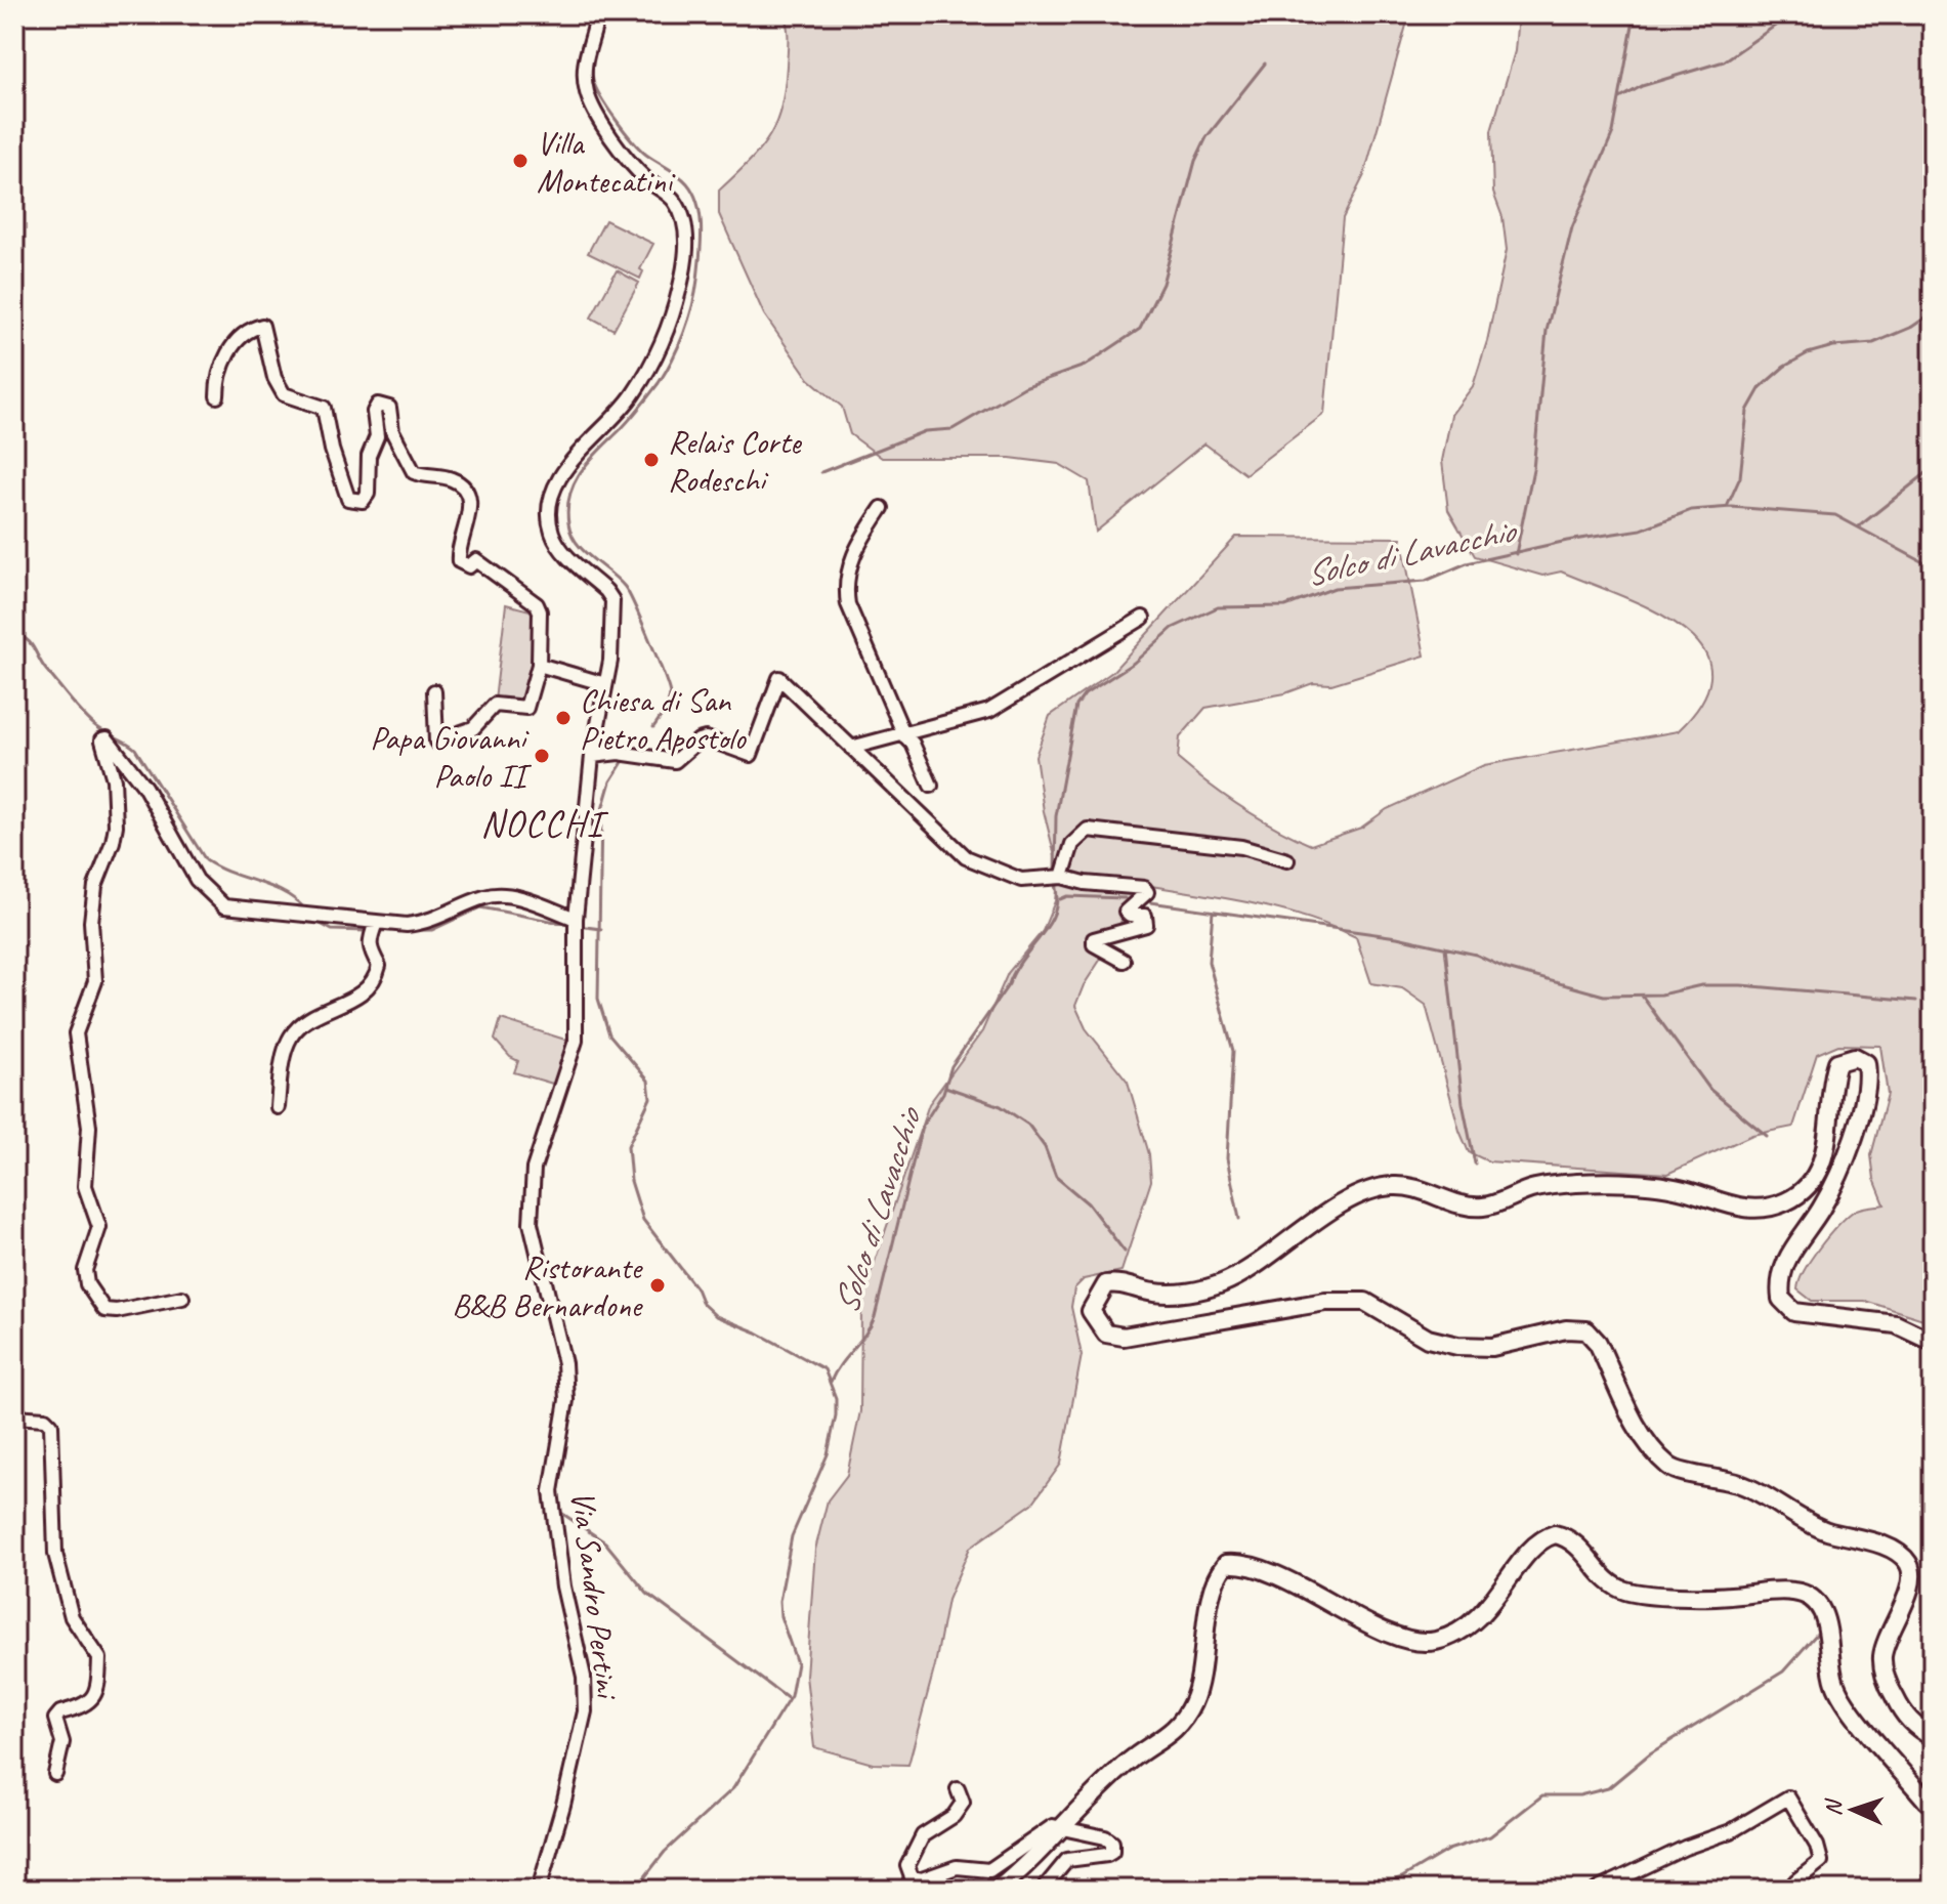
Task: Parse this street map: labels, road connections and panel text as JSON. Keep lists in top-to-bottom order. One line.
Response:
{"streets":{"street":["Via Sandro Pertini"]},"districts":["NOCCHI"],"water":["Solco di Lavacchio"],"places":["Villa Montecatini","Relais Corte Rodeschi","Chiesa di San Pietro Apostolo","Papa Giovanni Paolo II","Ristorante B&B Bernardone"],"north":"left"}
